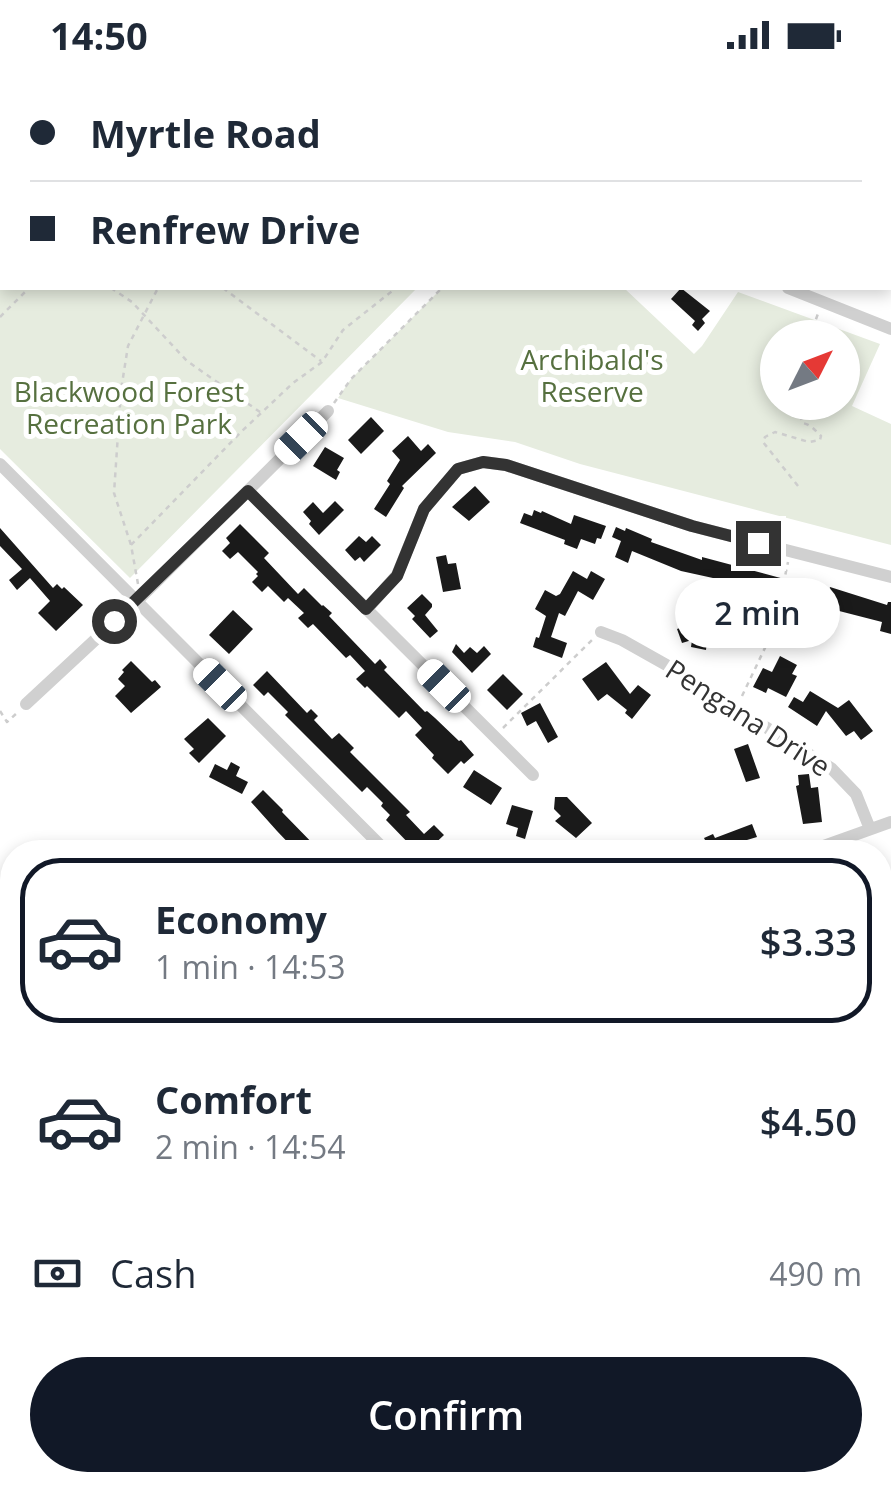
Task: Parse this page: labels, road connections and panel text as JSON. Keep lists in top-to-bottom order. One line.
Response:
{"streets":{"street":["Pengana Drive"]},"parks":["Archibald's Reserve","Blackwood Forest Recreation Park"],"north":"top right","page":{"status":"14:50","banner":["Myrtle Road","Renfrew Drive"],"bubble":"2 min","list":[{"name":"Economy","note":"1 min · 14:53","value":"$3.33"},{"name":"Comfort","note":"2 min · 14:54","value":"$4.50"}],"pay":["Cash","490 m"],"buttons":"Confirm"}}
